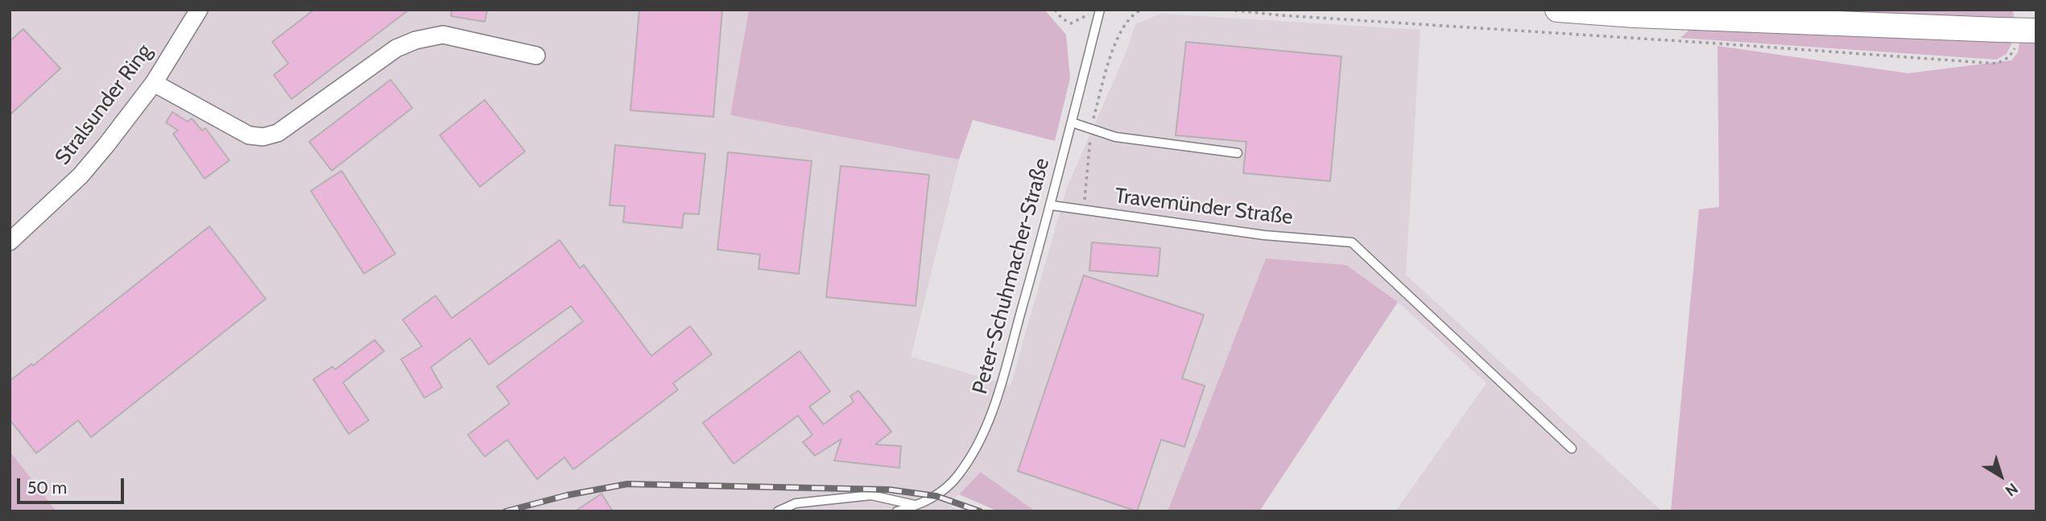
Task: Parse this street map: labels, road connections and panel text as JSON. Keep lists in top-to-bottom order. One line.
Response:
{"streets":{"street":["Stralsunder Ring"],"lane":["Travemünder Straße","Peter-Schuhmacher-Straße"]},"crossings":[["Travemünder Straße","Peter-Schuhmacher-Straße"]],"scale_bar":"50 m","north":"bottom right"}
